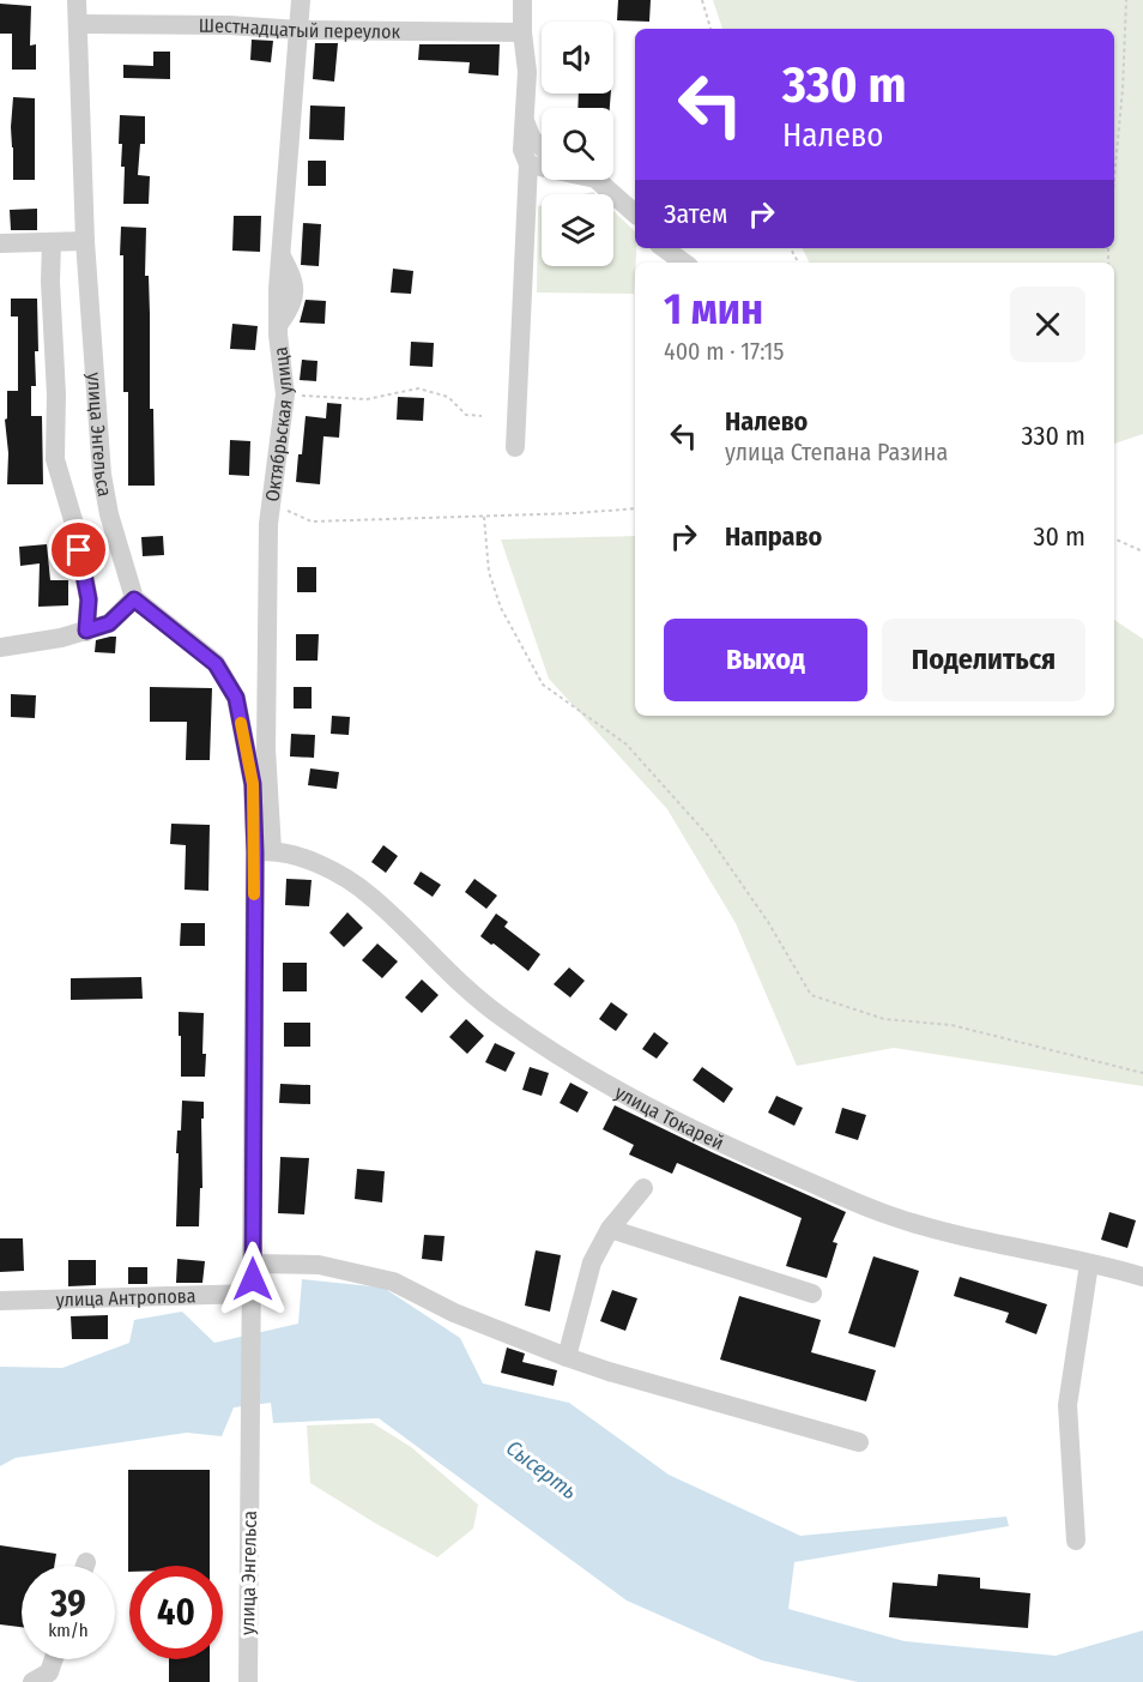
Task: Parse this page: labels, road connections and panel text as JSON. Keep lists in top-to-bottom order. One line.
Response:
{"streets":{"street":["Шестнадцатый переулок","Октябрьская улица","улица Энгельса","улица Токарей","улица Антропова"]},"crossings":[["Шестнадцатый переулок","Октябрьская улица"],["Шестнадцатый переулок","улица Энгельса"],["Октябрьская улица","улица Токарей"],["улица Энгельса","улица Антропова"]],"water":["Сысерть"],"page":{"turn":["330 m","Налево"],"then":"Затем","heading":["1 мин","400 m · 17:15"],"list":[{"name":"Налево","note":"улица Степана Разина","value":"330 m"},{"name":"Направо","value":"30 m"}],"buttons":["Выход","Поделиться"],"speed":"39 km/h","limit":"40"}}
